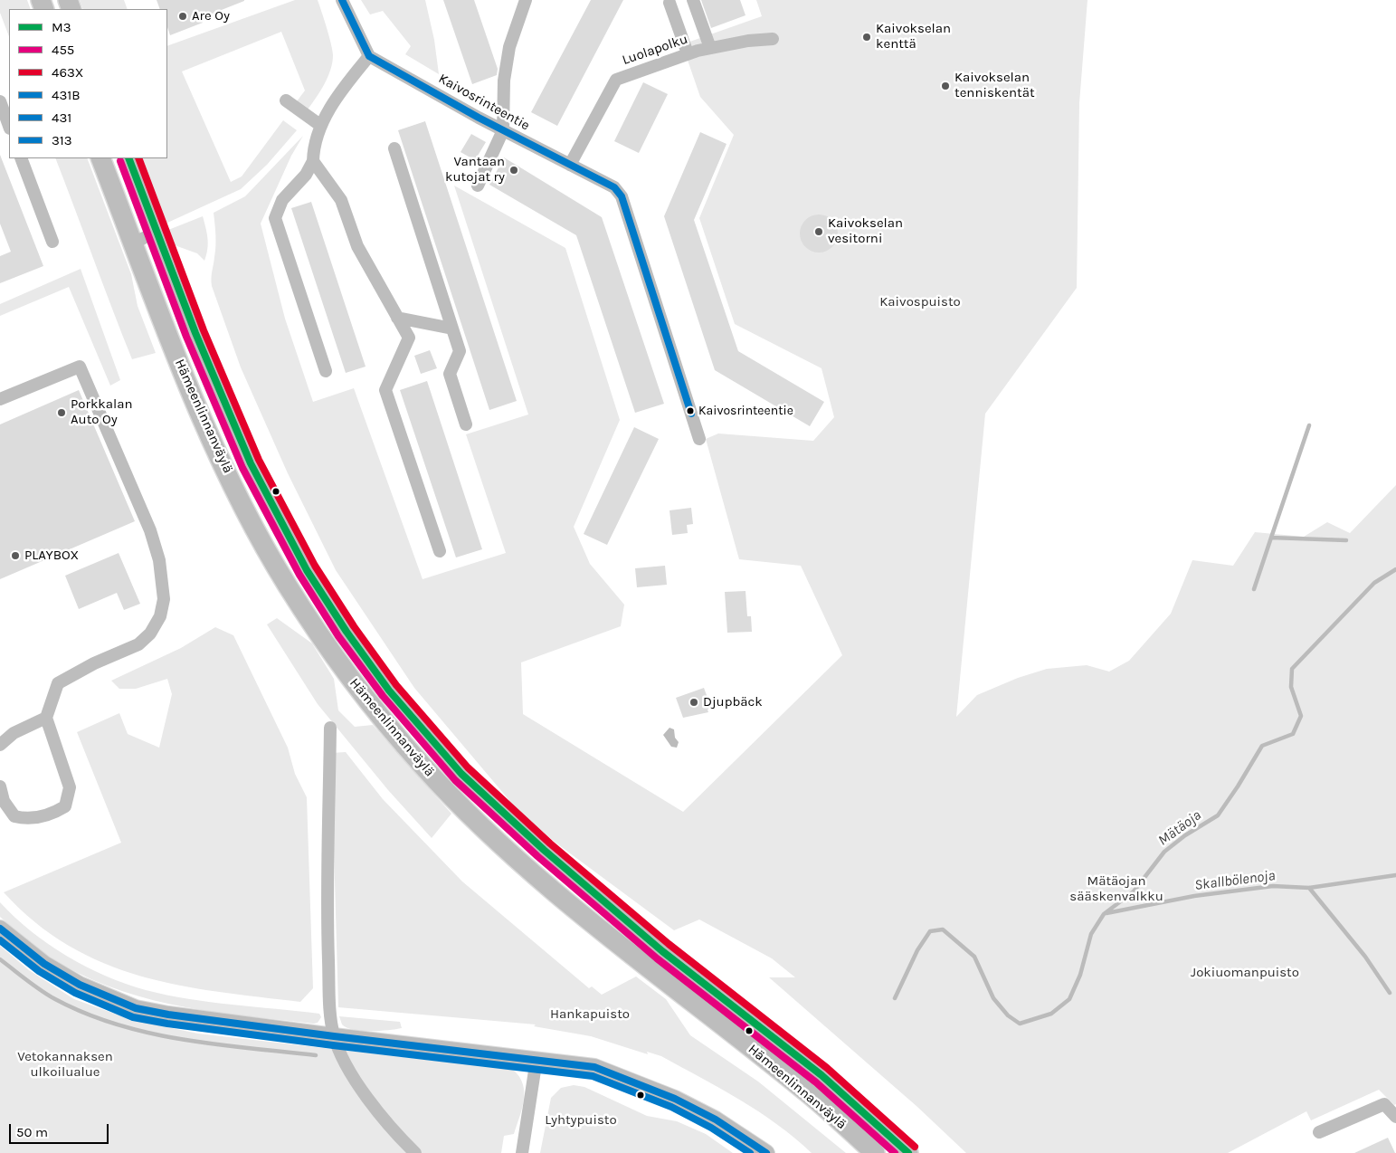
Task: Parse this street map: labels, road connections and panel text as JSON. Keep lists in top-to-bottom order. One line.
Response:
{"streets":{"highway":["Hämeenlinnanväylä"],"street":["Luolapolku","Kaivosrinteentie"]},"crossings":[["Luolapolku","Kaivosrinteentie"]],"water":["Mätäoja","Skallbölenoja"],"parks":["Kaivospuisto","Mätäojan sääskenvalkku","Jokiuomanpuisto","Hankapuisto","Vetokannaksen ulkoilualue","Lyhtypuisto"],"places":["Are Oy","Kaivokselan kenttä","Kaivokselan tenniskentät","Vantaan kutojat ry","Kaivokselan vesitorni","Kaivosrinteentie","Porkkalan Auto Oy","PLAYBOX","Djupbäck"],"lines":["transit line 313","transit line M3","transit line 463X","transit line 455","transit line 431B","transit line 431"],"legend":["M3","455","463X","431B","431","313"],"scale_bar":"50 m"}
